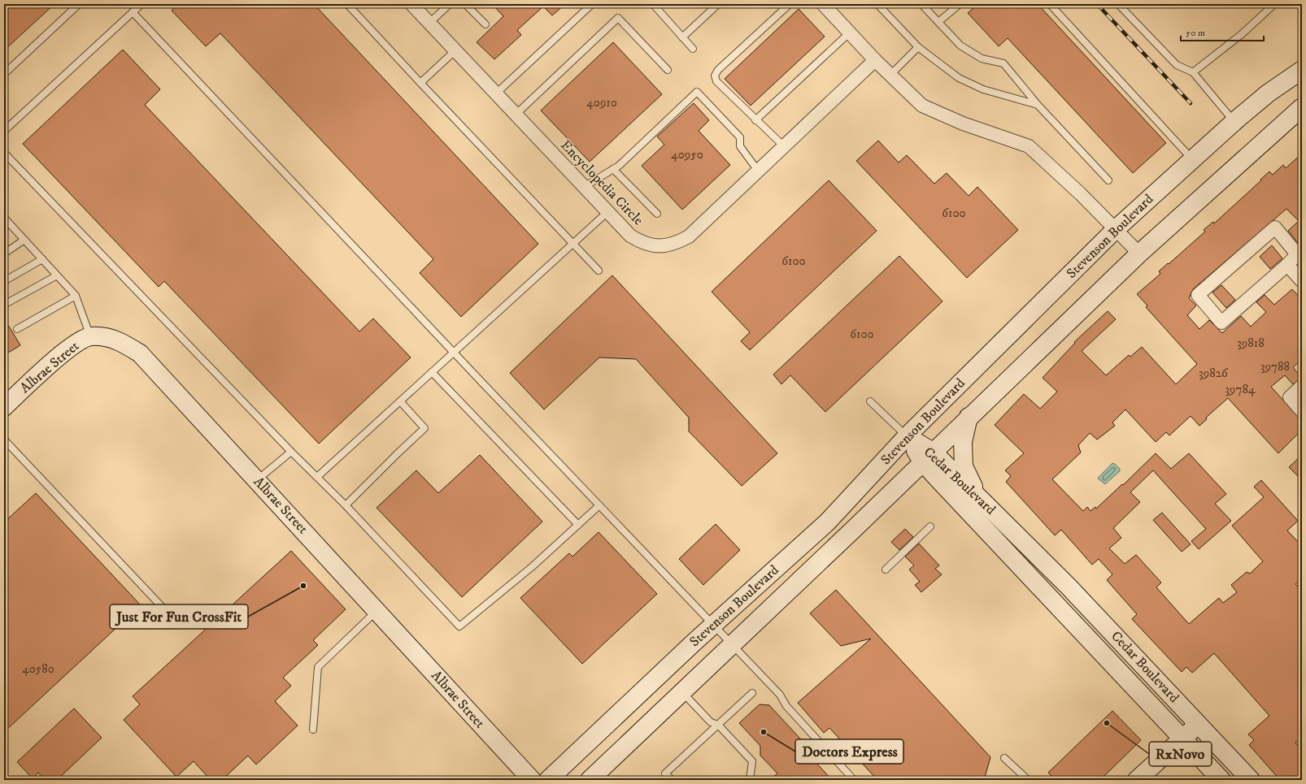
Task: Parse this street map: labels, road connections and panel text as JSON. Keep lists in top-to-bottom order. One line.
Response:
{"streets":{"main road":["Stevenson Boulevard","Albrae Street","Cedar Boulevard"],"street":["Encyclopedia Circle"]},"crossings":[["Stevenson Boulevard","Cedar Boulevard"]],"places":["Just For Fun CrossFit","RxNovo","Doctors Express"],"house_numbers":["40910","40950","6100","6100","6100","39818","39788","39826","39784","40580"],"scale_bar":"50 m"}
